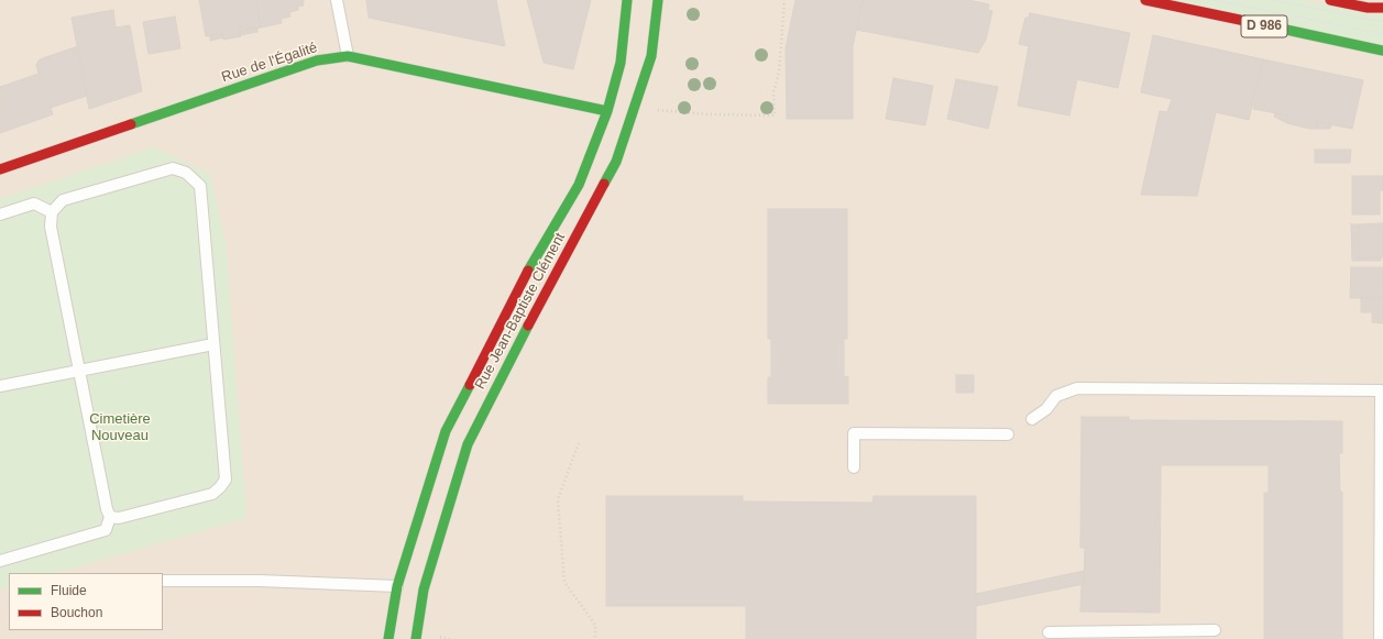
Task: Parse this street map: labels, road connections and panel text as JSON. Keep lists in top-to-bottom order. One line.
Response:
{"streets":{"main road":["D 986","Rue de l'Égalité","Rue Jean-Baptiste Clément"]},"crossings":[["Rue de l'Égalité","Rue Jean-Baptiste Clément"]],"parks":["Cimetière Nouveau"],"legend":["Fluide","Bouchon"]}
